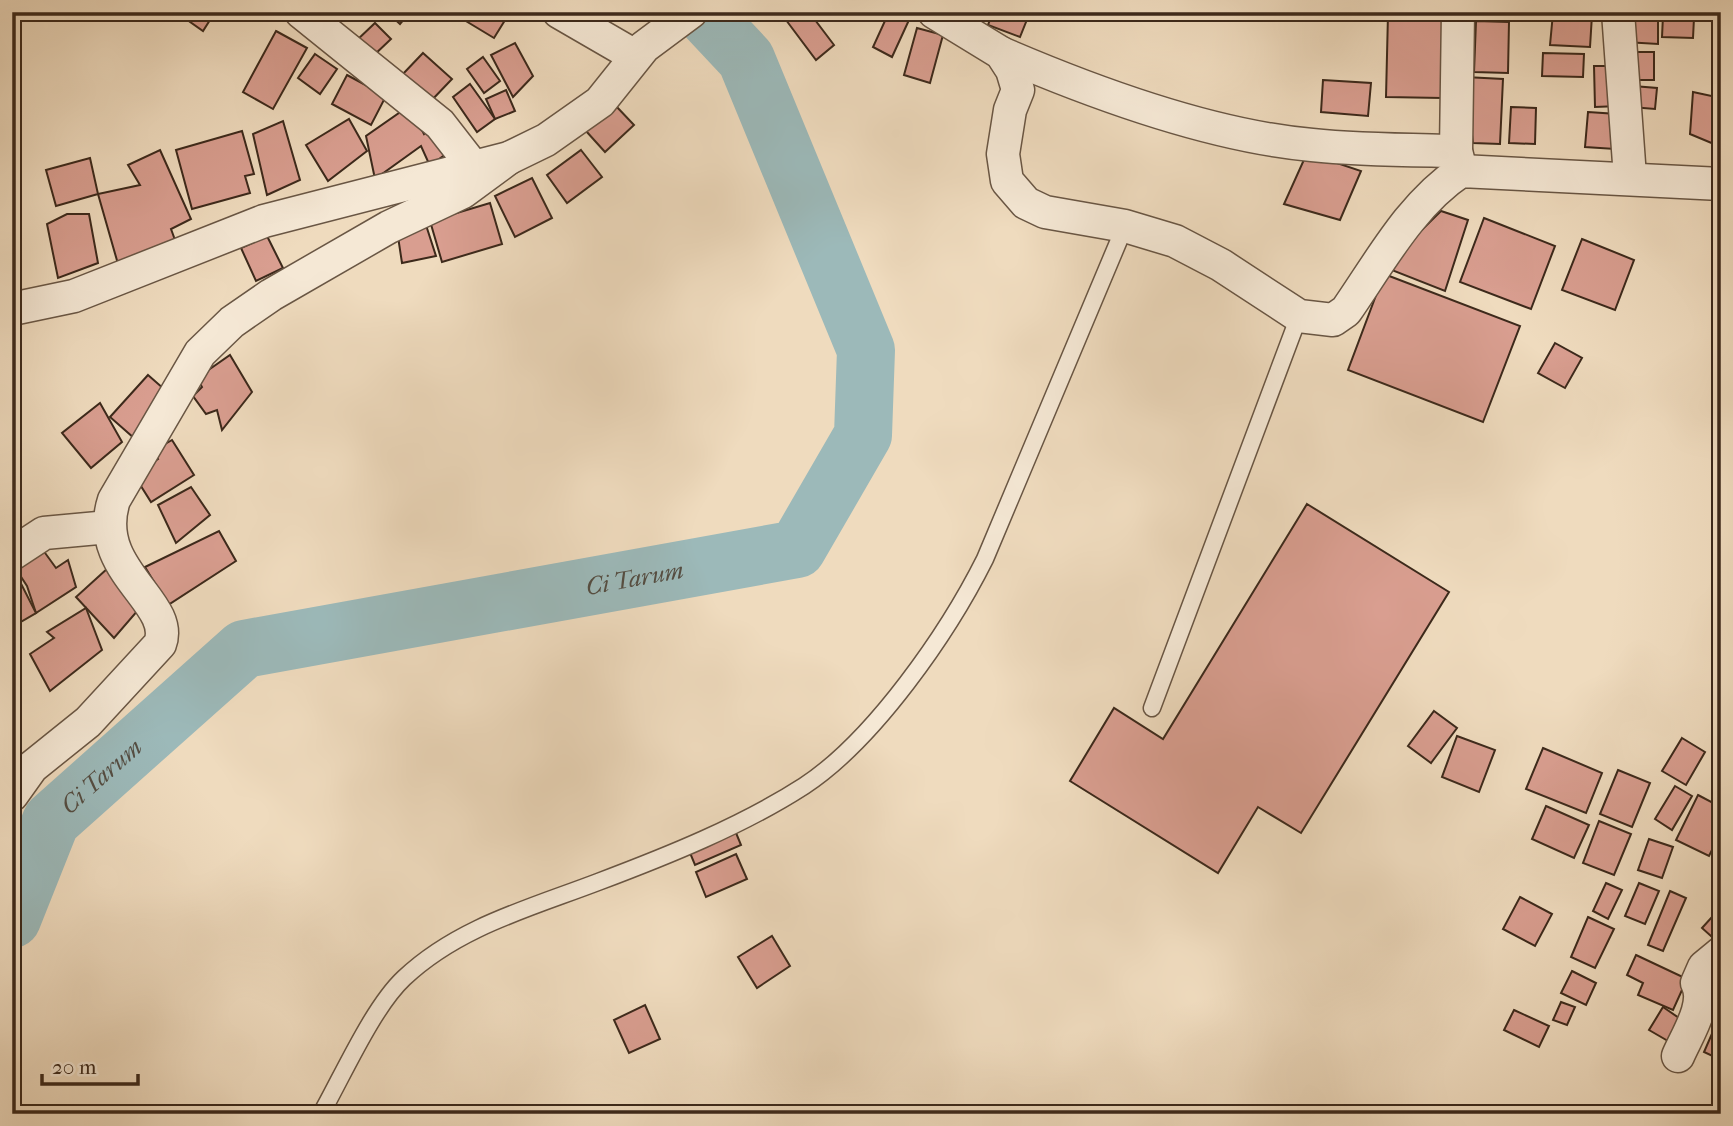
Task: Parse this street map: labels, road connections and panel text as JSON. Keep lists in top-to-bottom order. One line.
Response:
{"water":["Ci Tarum"],"scale_bar":"20 m"}
